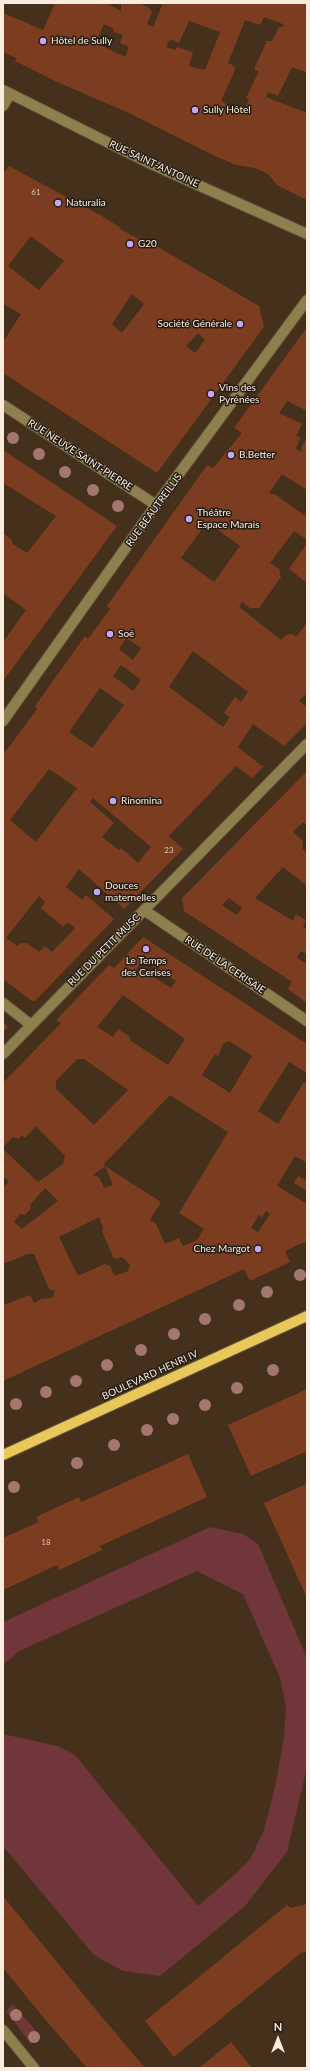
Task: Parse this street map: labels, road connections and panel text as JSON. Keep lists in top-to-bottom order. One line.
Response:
{"streets":{"main road":["BOULEVARD HENRI IV"],"street":["RUE SAINT-ANTOINE","RUE NEUVE SAINT-PIERRE","RUE BEAUTREILLIS","RUE DU PETIT MUSC","RUE DE LA CERISAIE"]},"crossings":[["RUE NEUVE SAINT-PIERRE","RUE BEAUTREILLIS"],["RUE DU PETIT MUSC","RUE DE LA CERISAIE"]],"places":["Hôtel de Sully","Sully Hôtel","Naturalia","G20","Société Générale","Vins des Pyrénées","B.Better","Théâtre Espace Marais","Soé","Rinomina","Douces maternelles","Le Temps des Cerises","Chez Margot"],"house_numbers":["61","23","18"],"north":"top"}
